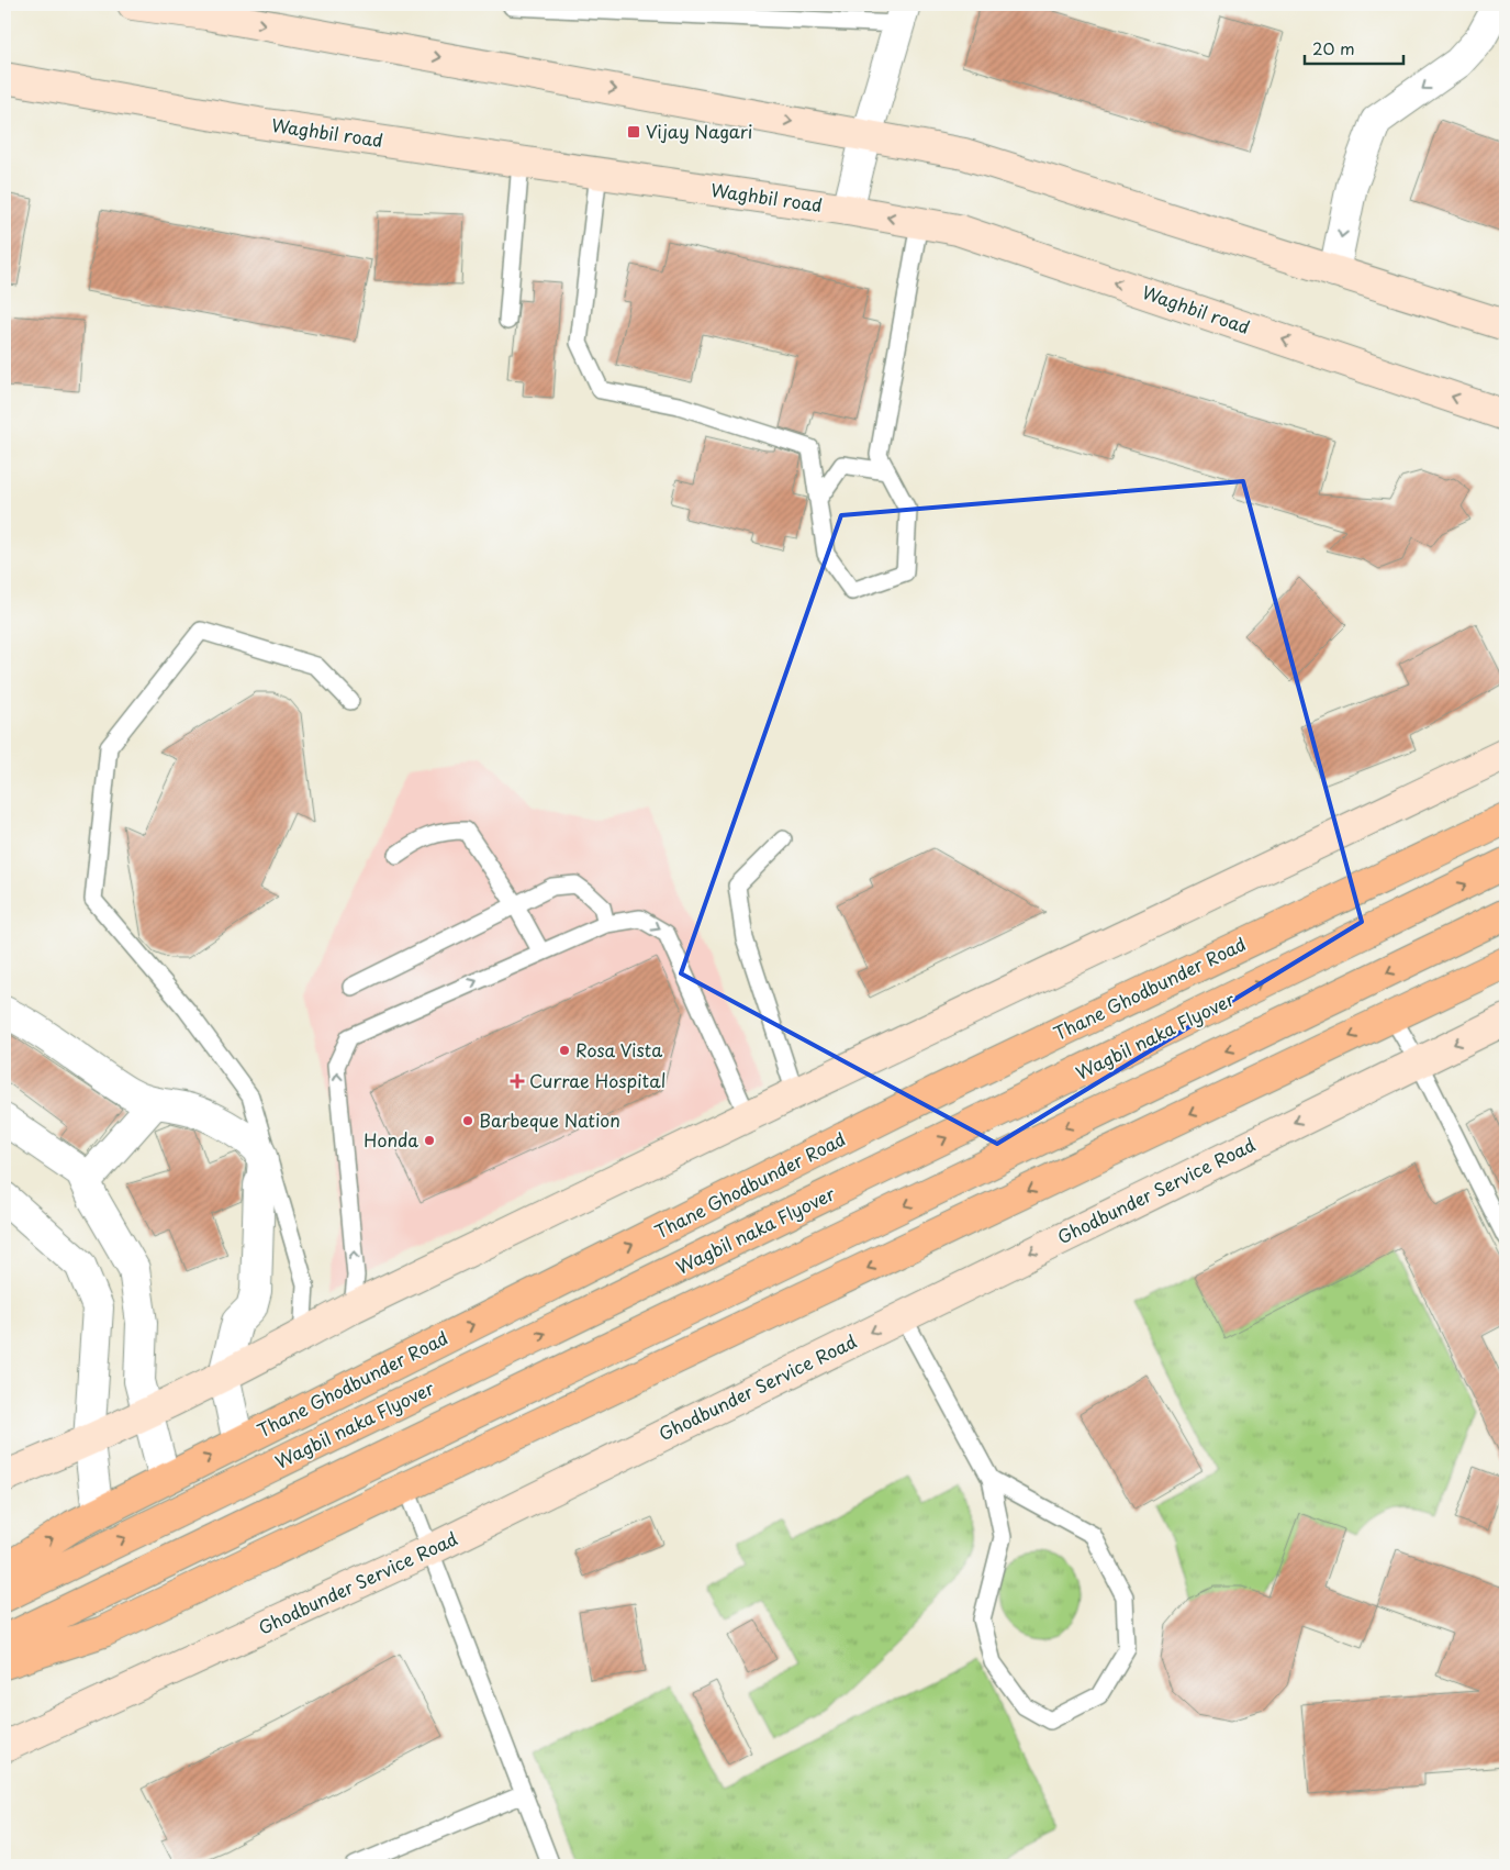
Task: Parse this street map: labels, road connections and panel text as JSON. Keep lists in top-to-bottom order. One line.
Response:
{"streets":{"main road":["Thane Ghodbunder Road","Wagbil naka Flyover"],"street":["Waghbil road","Ghodbunder Service Road"]},"places":{"transit":["Vijay Nagari"],"other":["Rosa Vista","Barbeque Nation","Honda"],"health":["Currae Hospital"]},"scale_bar":"20 m"}
